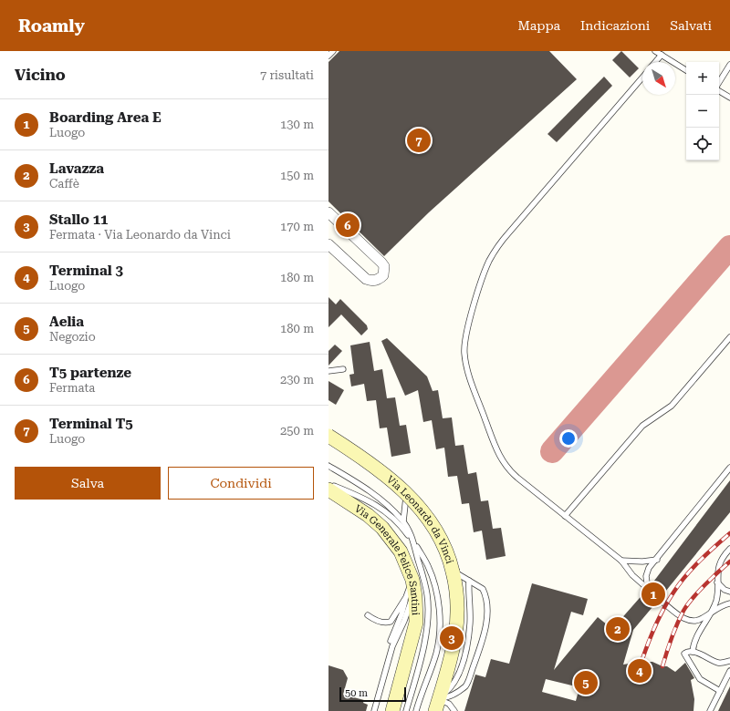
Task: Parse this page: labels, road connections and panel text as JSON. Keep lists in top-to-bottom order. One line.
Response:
{"streets":{"main road":["Via Leonardo da Vinci","Via Generale Felice Santini"]},"scale_bar":"50 m","north":"bottom right","page":{"header":"Roamly","nav":["Mappa","Indicazioni","Salvati"],"heading":["Vicino","7 risultati"],"map_buttons":["+","−"],"list":[{"mark":"1","name":"Boarding Area E","note":"Luogo","value":"130 m"},{"mark":"2","name":"Lavazza","note":"Caffè","value":"150 m"},{"mark":"3","name":"Stallo 11","note":"Fermata · Via Leonardo da Vinci","value":"170 m"},{"mark":"4","name":"Terminal 3","note":"Luogo","value":"180 m"},{"mark":"5","name":"Aelia","note":"Negozio","value":"180 m"},{"mark":"6","name":"T5 partenze","note":"Fermata","value":"230 m"},{"mark":"7","name":"Terminal T5","note":"Luogo","value":"250 m"}],"pins":["7","6","1","2","3","4","5"],"buttons":["Salva","Condividi"],"scale":"50 m"}}
